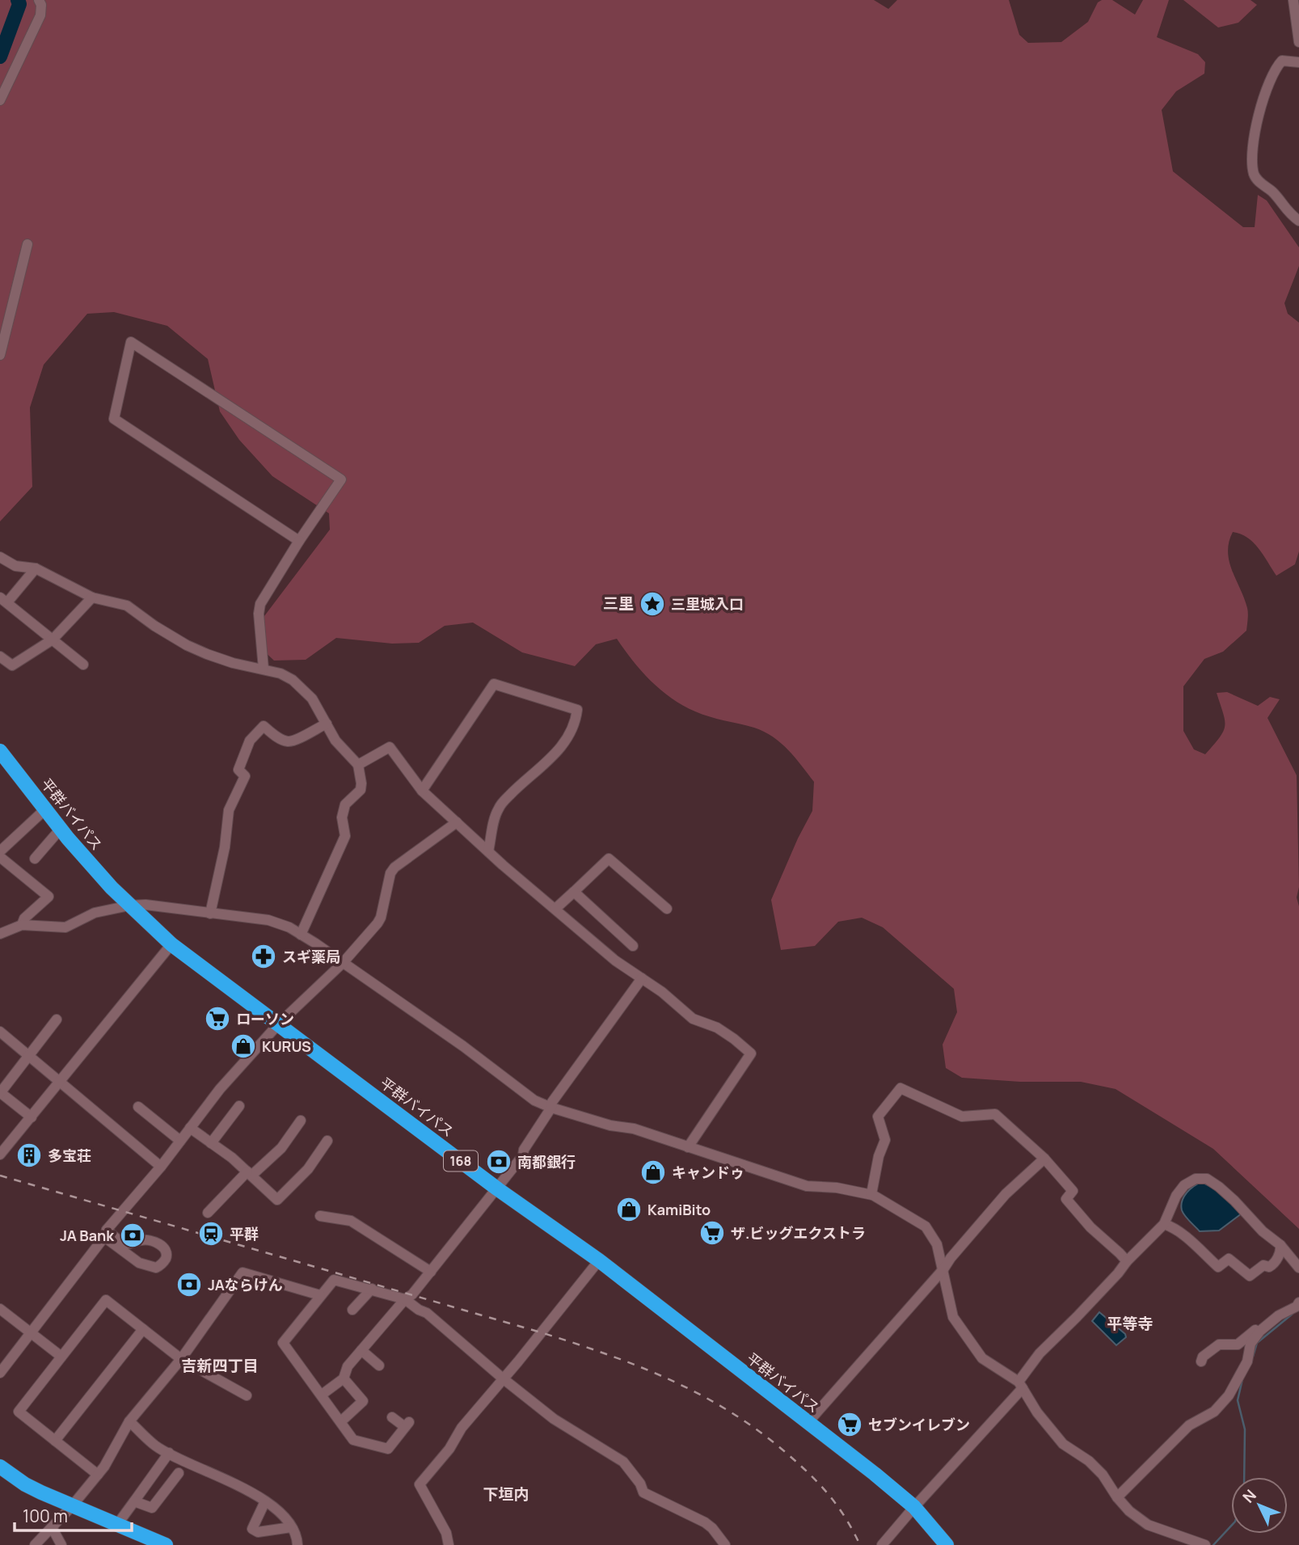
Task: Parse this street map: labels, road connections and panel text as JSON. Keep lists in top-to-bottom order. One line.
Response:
{"streets":{"highway":["平群バイパス","168"]},"districts":["三里","平等寺","吉新四丁目","下垣内"],"places":{"place":["三里城入口"],"pharmacy":["スギ薬局"],"supermarket":["ローソン","ザ.ビッグエクストラ","セブンイレブン"],"shop":["KURUS","キャンドゥ","KamiBito"],"building":["多宝荘"],"bank":["南都銀行","JA Bank","JAならけん"],"station":["平群"]},"scale_bar":"100 m","north":"top left"}
